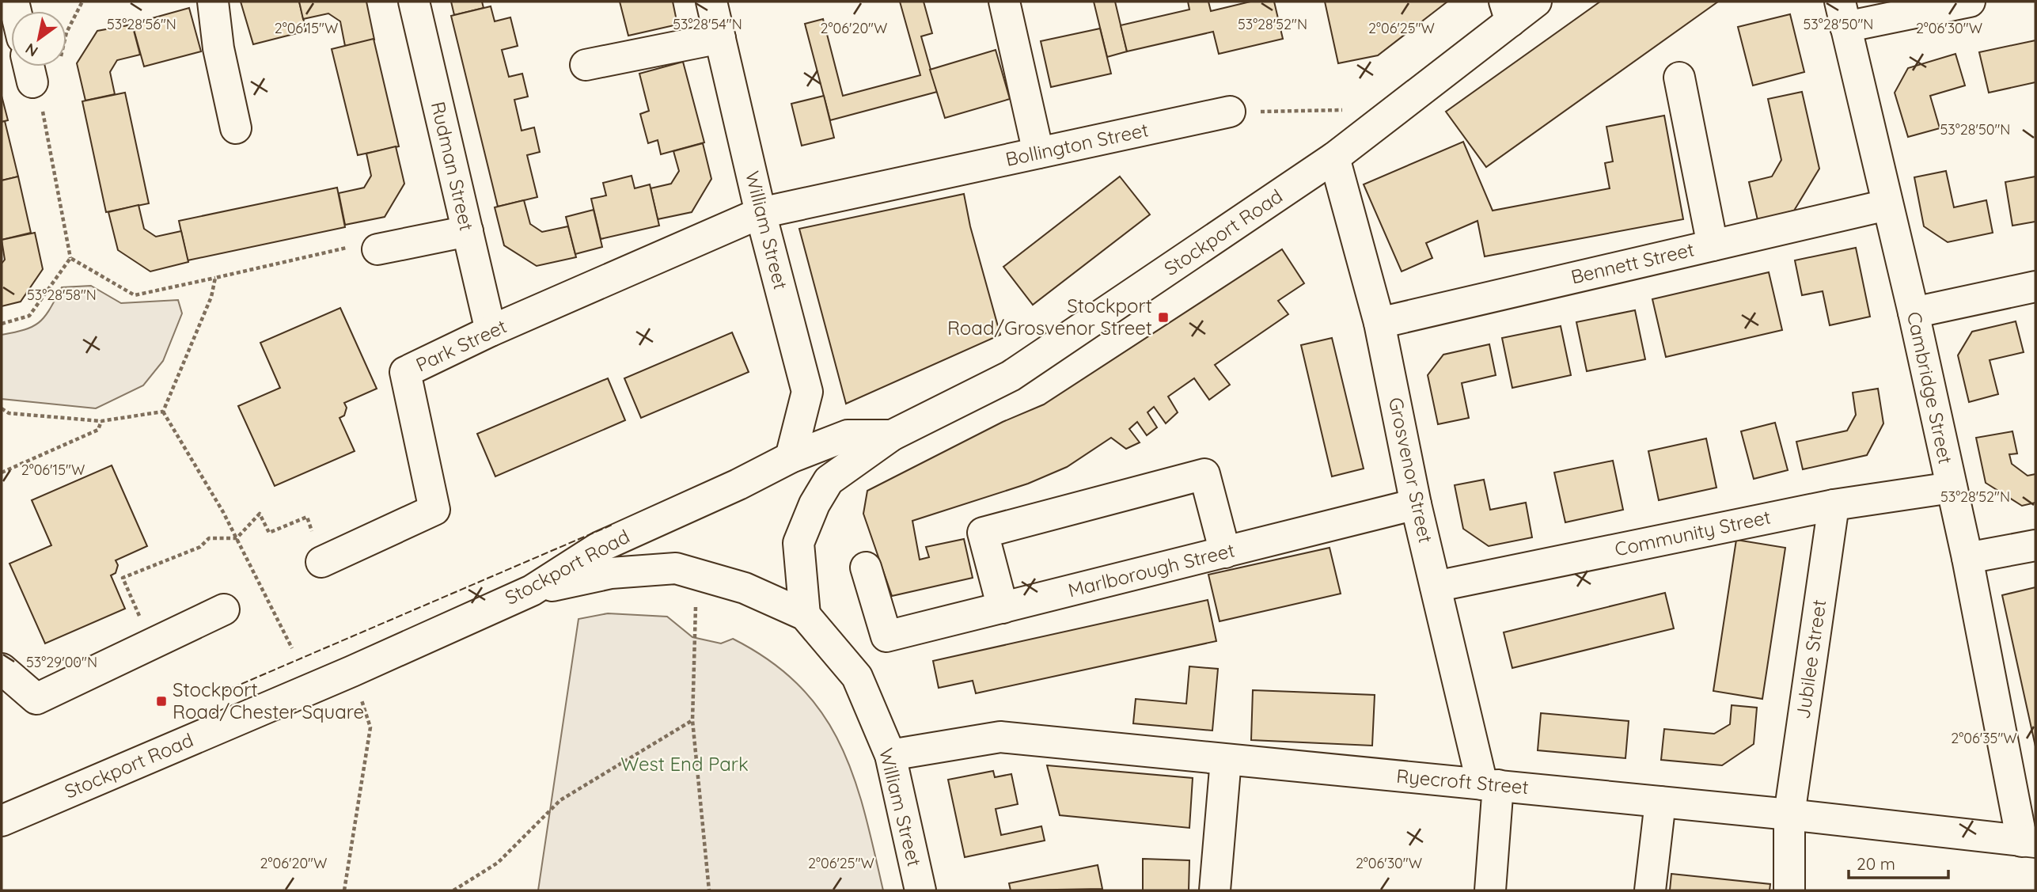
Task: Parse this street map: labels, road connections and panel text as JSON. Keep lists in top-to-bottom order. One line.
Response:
{"streets":{"main road":["Bollington Street","Rudman Street","William Street","Stockport Road","Bennett Street","Park Street","Cambridge Street","Grosvenor Street","Community Street","Marlborough Street","Jubilee Street","Ryecroft Street"]},"crossings":[["Bollington Street","William Street"],["Bollington Street","Park Street"],["Rudman Street","Park Street"],["William Street","Stockport Road"],["William Street","Park Street"],["William Street","Ryecroft Street"],["Stockport Road","Grosvenor Street"],["Bennett Street","Cambridge Street"],["Bennett Street","Grosvenor Street"],["Cambridge Street","Community Street"],["Cambridge Street","Ryecroft Street"],["Grosvenor Street","Community Street"],["Grosvenor Street","Marlborough Street"],["Grosvenor Street","Ryecroft Street"],["Community Street","Jubilee Street"],["Jubilee Street","Ryecroft Street"]],"parks":["West End Park"],"places":{"transit":["Stockport Road/Grosvenor Street","Stockport Road/Chester Square"]},"scale_bar":"20 m","north":"bottom left","coordinates":["53°28'56\"N","53°28'54\"N","53°28'52\"N","53°28'50\"N","2°06'20\"W","2°06'25\"W","2°06'30\"W","2°06'15\"W","53°28'58\"N","53°29'00\"N","2°06'35\"W"]}
